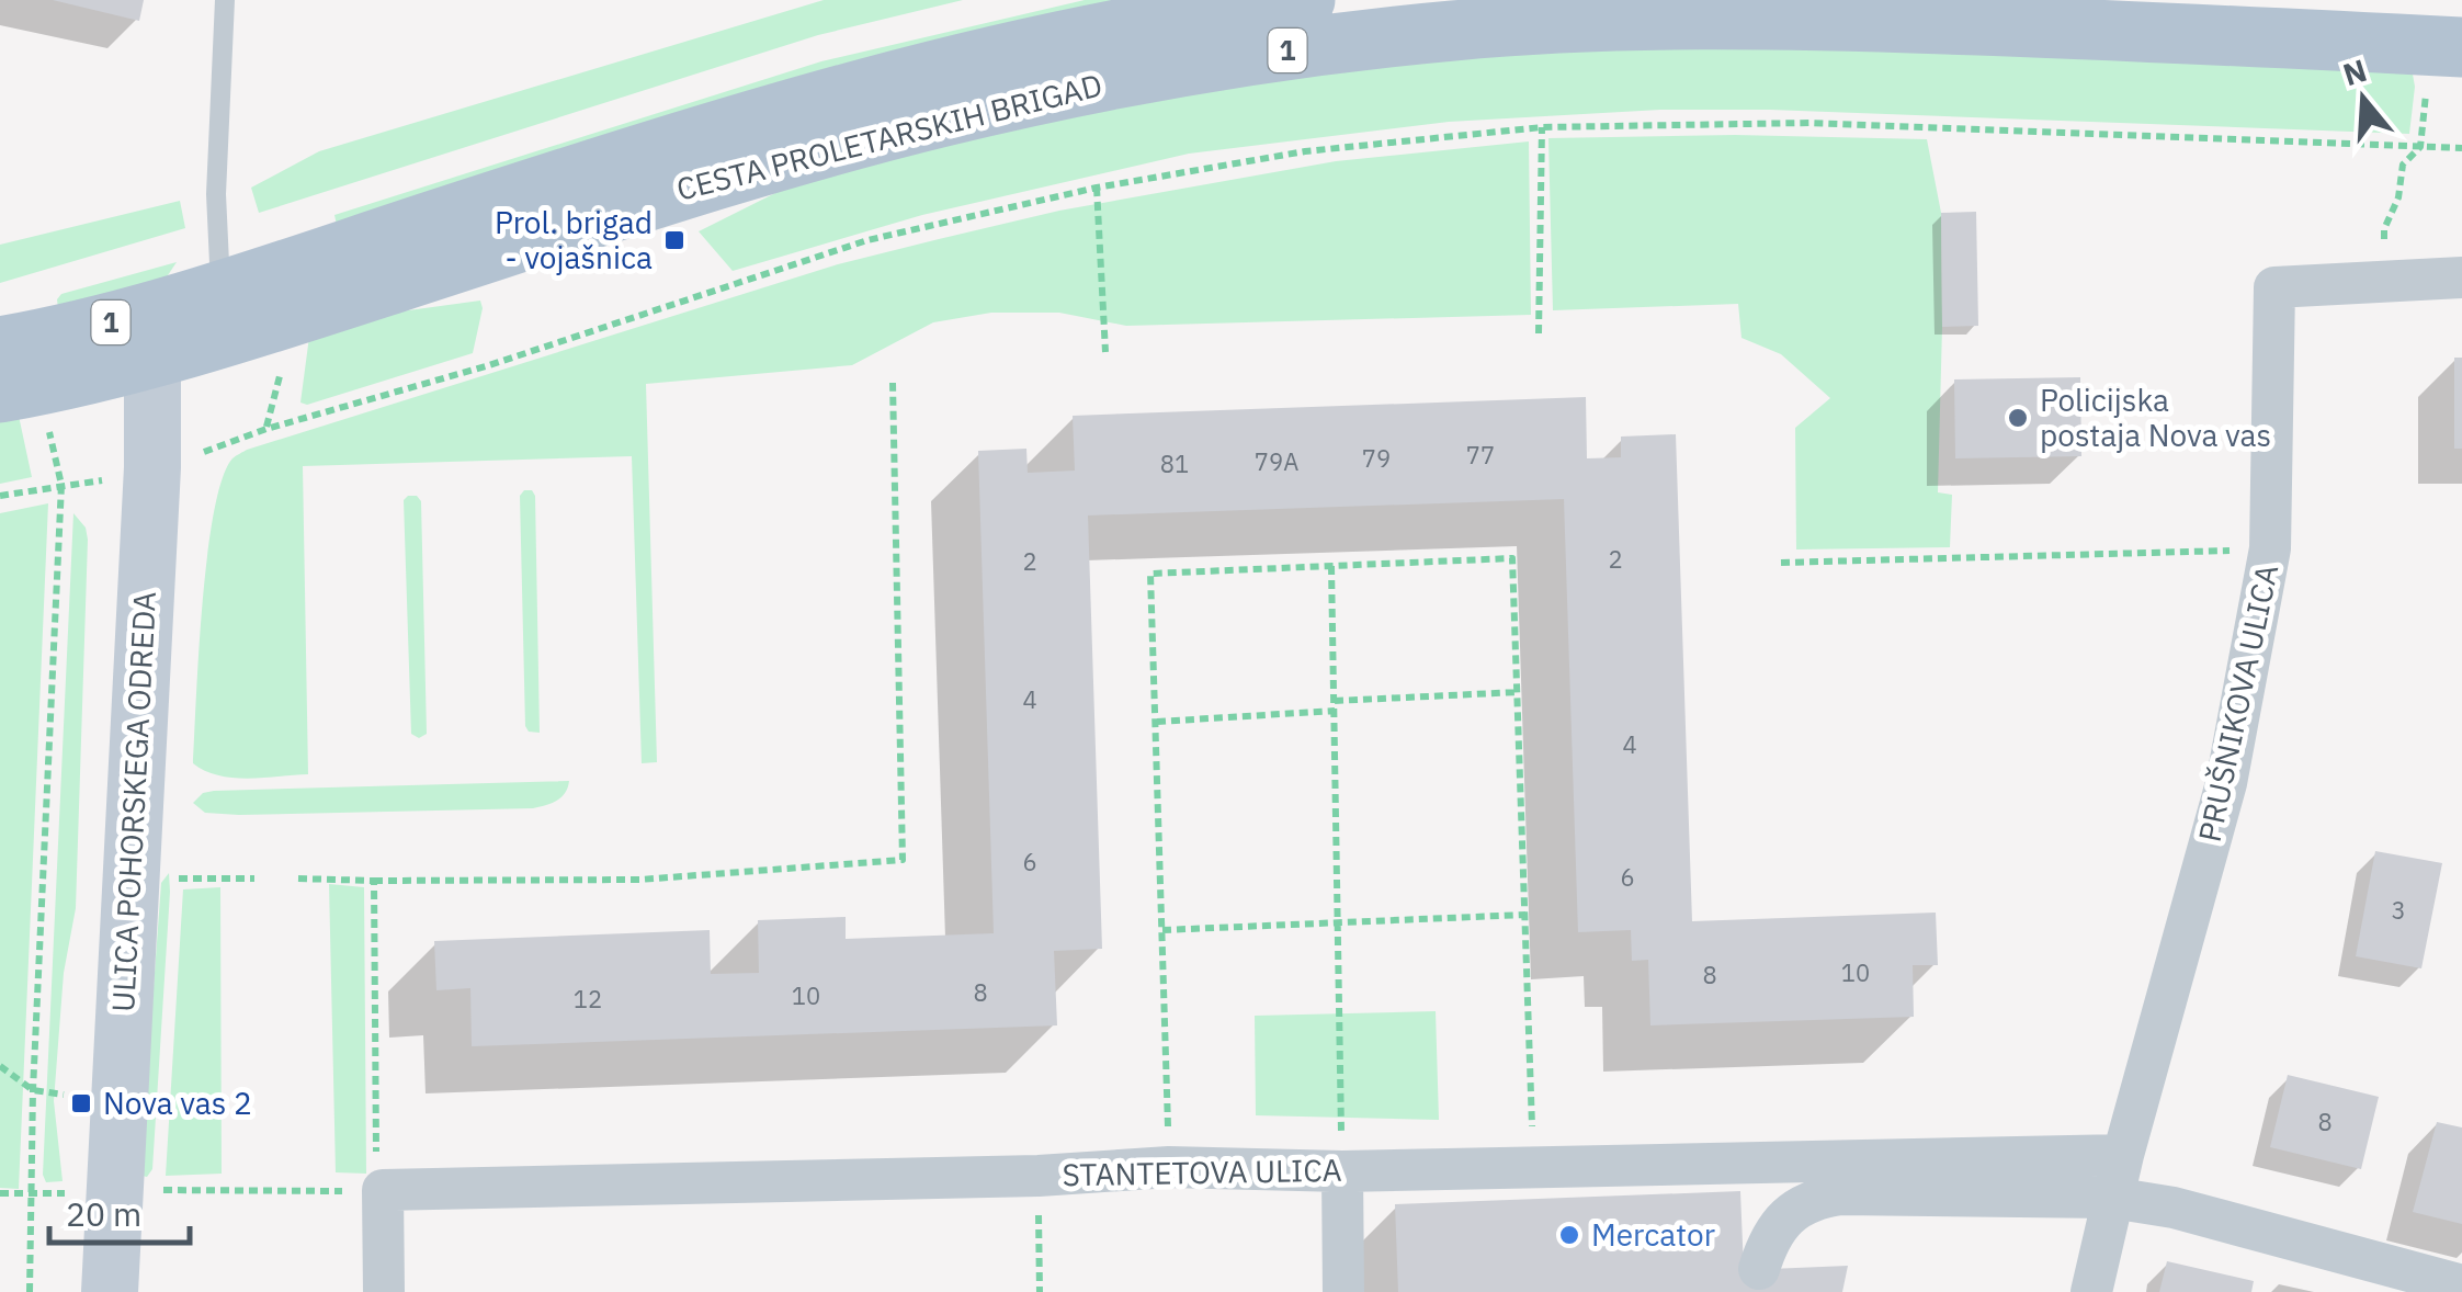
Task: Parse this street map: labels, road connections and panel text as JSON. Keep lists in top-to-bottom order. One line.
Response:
{"streets":{"main road":["1","CESTA PROLETARSKIH BRIGAD"],"street":["PRUŠNIKOVA ULICA","ULICA POHORSKEGA ODREDA","STANTETOVA ULICA"]},"crossings":[["CESTA PROLETARSKIH BRIGAD","ULICA POHORSKEGA ODREDA"],["PRUŠNIKOVA ULICA","STANTETOVA ULICA"]],"places":{"transit":["Prol. brigad - vojašnica","Nova vas 2"],"other":["Policijska postaja Nova vas","Mercator"]},"house_numbers":["77","79","79A","81","2","2","4","4","6","6","3","10","8","8","10","12","8"],"scale_bar":"20 m","north":"top"}
